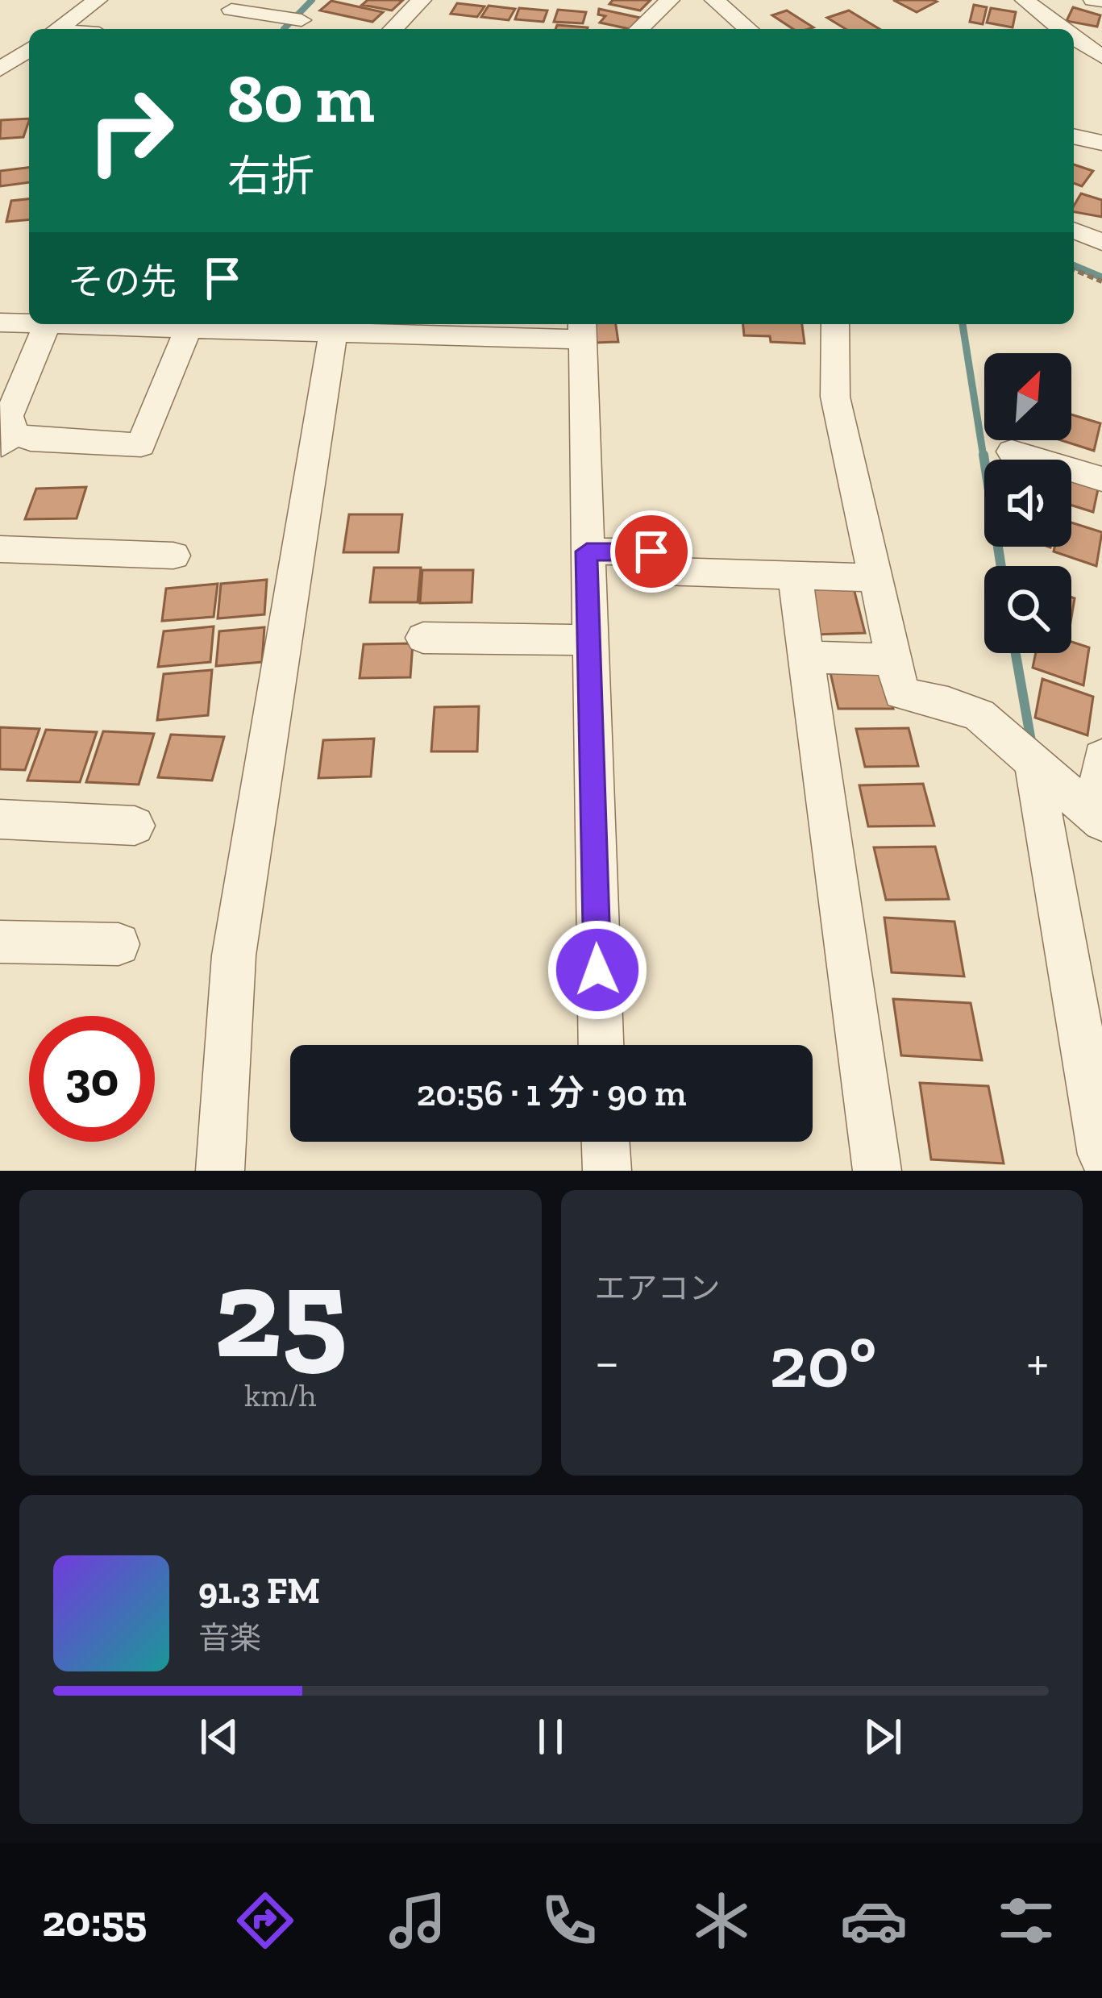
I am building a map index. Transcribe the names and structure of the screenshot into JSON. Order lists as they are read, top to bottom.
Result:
{
  "north": "top right",
  "page": {
    "turn": ["80 m", "右折"],
    "then": "その先",
    "limit": "30",
    "trip": "20:56 · 1 分 · 90 m",
    "tile": [
      ["25", "km/h"],
      "エアコン"
    ],
    "heat": ["−", "20°", "+"],
    "song": ["91.3 FM", "音楽"],
    "tabs": "20:55"
  }
}
